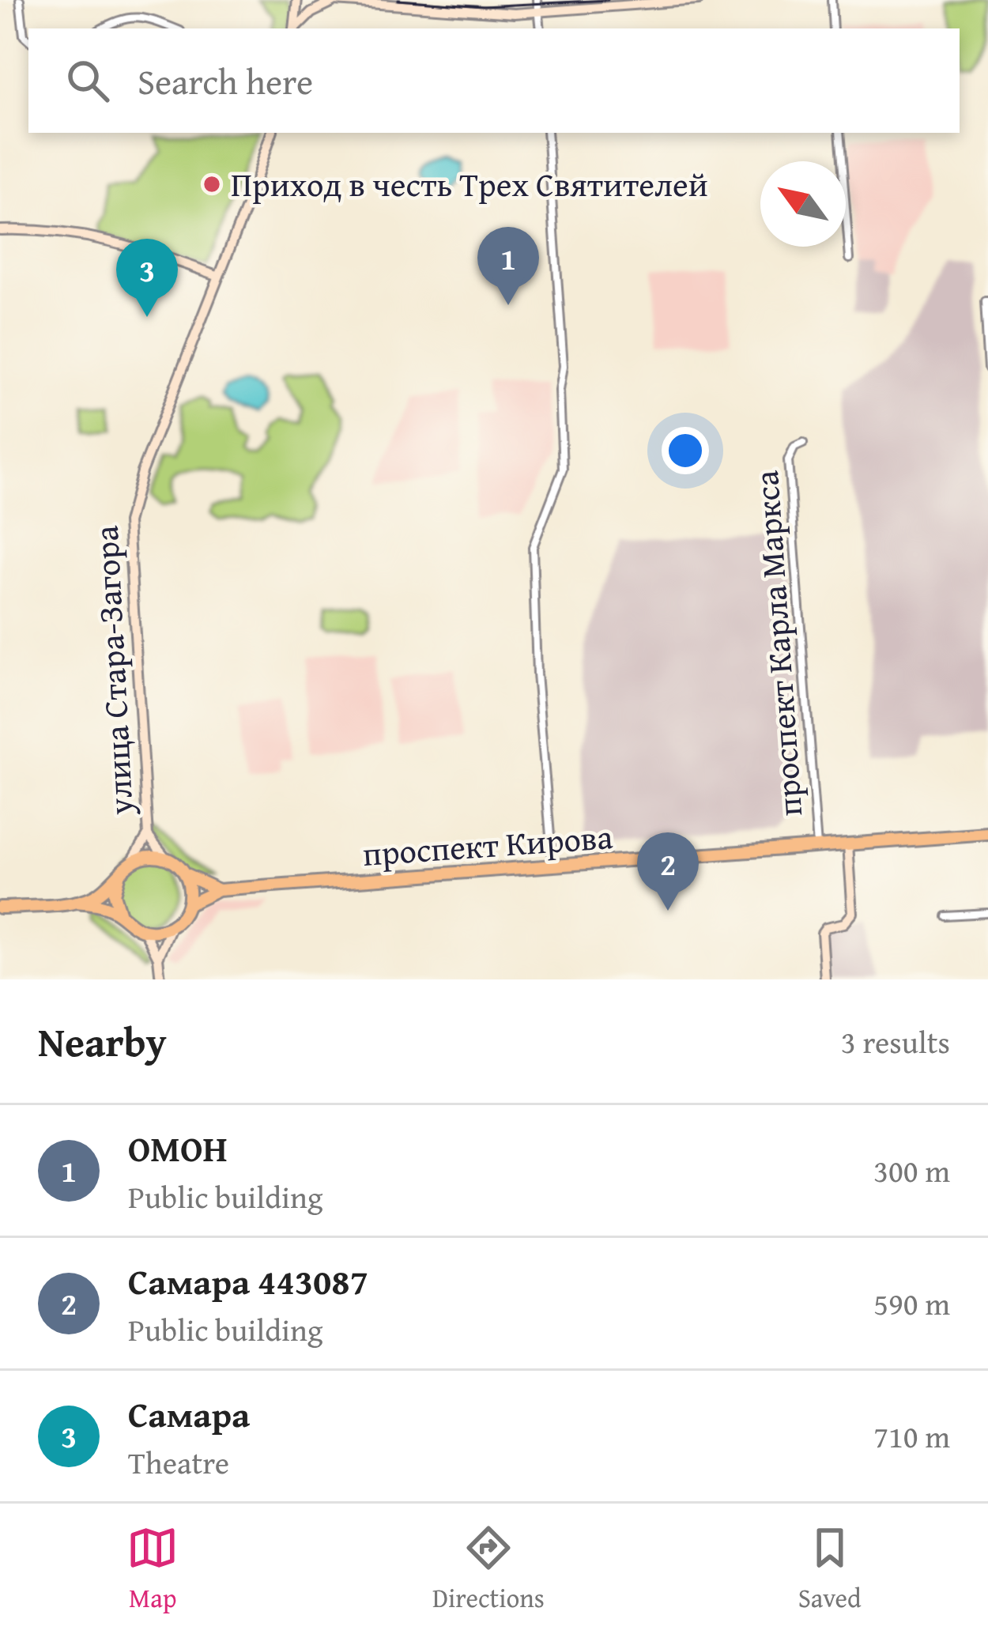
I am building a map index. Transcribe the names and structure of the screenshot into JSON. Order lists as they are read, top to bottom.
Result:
{
  "streets": {
    "main road": ["проспект Карла Маркса", "улица Стара-Загора", "проспект Кирова"]
  },
  "crossings": [
    ["проспект Карла Маркса", "проспект Кирова"]
  ],
  "places": ["Приход в честь Трех Святителей"],
  "north": "top left",
  "page": {
    "search": "Search here",
    "pins": ["1", "3", "2"],
    "heading": ["Nearby", "3 results"],
    "list": [
      {
        "mark": "1",
        "name": "ОМОН",
        "note": "Public building",
        "value": "300 m"
      },
      {
        "mark": "2",
        "name": "Самара 443087",
        "note": "Public building",
        "value": "590 m"
      },
      {
        "mark": "3",
        "name": "Самара",
        "note": "Theatre",
        "value": "710 m"
      }
    ],
    "nav": ["Map", "Directions", "Saved"]
  }
}
